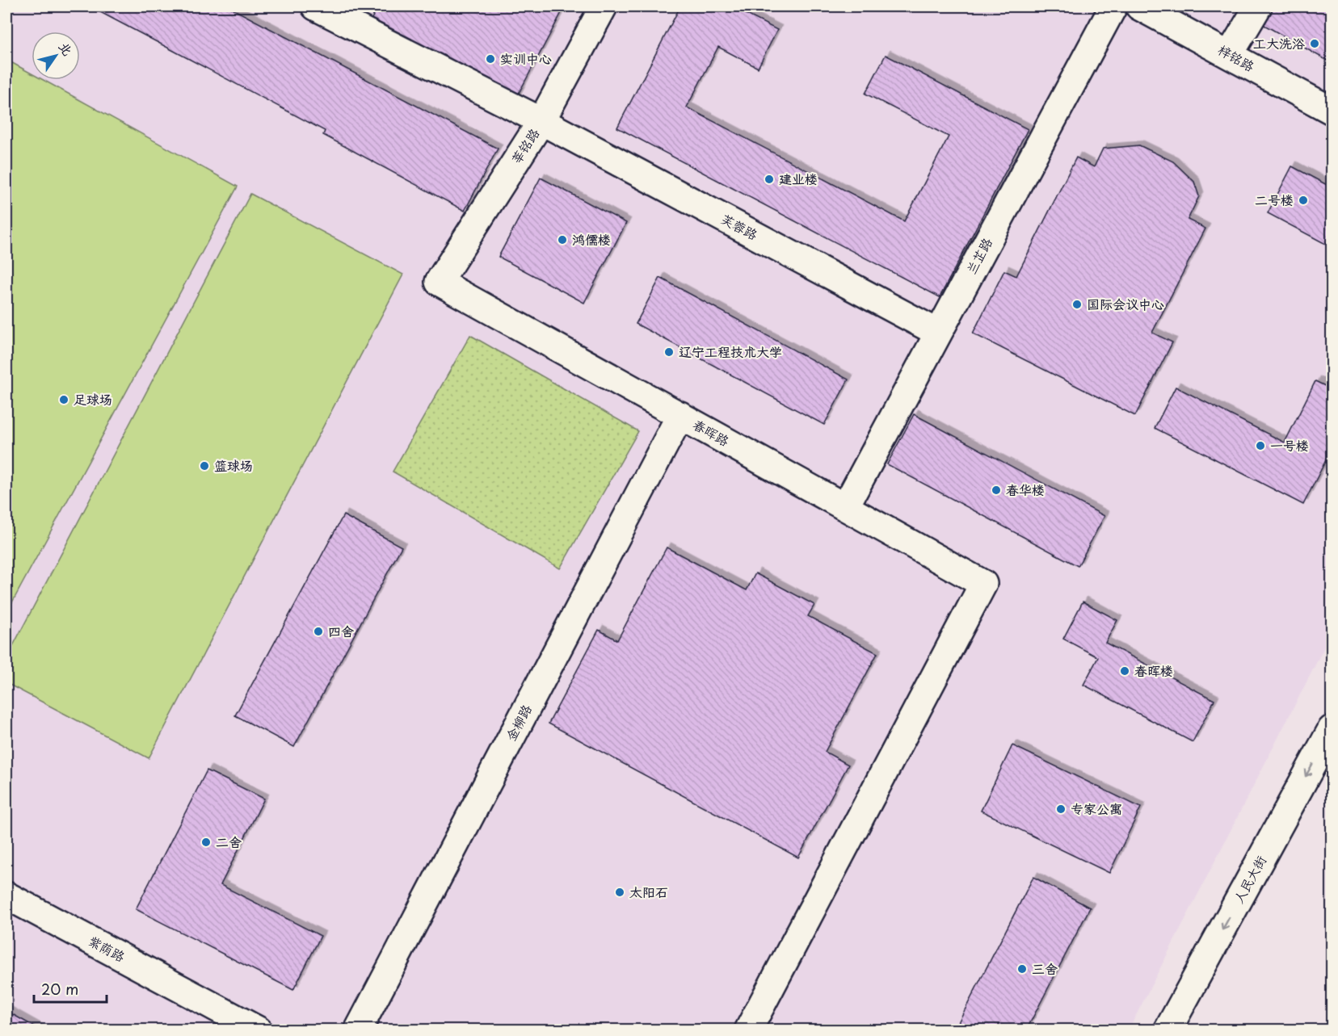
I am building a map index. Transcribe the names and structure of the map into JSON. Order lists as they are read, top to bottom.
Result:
{
  "streets": {
    "main road": [
      "梓铭路",
      "莘铭路",
      "芙蓉路",
      "兰芷路",
      "春晖路",
      "金柳路",
      "人民大街",
      "紫荫路"
    ]
  },
  "crossings": [
    ["莘铭路", "芙蓉路"],
    ["莘铭路", "春晖路"],
    ["芙蓉路", "兰芷路"],
    ["兰芷路", "春晖路"],
    ["春晖路", "金柳路"]
  ],
  "one_way": ["人民大街"],
  "places": [
    "工大洗浴",
    "实训中心",
    "建业楼",
    "二号楼",
    "鸿儒楼",
    "国际会议中心",
    "辽宁工程技术大学",
    "足球场",
    "一号楼",
    "篮球场",
    "春华楼",
    "四舍",
    "春晖楼",
    "专家公寓",
    "二舍",
    "太阳石",
    "三舍"
  ],
  "scale_bar": "20 m",
  "north": "top right"
}
